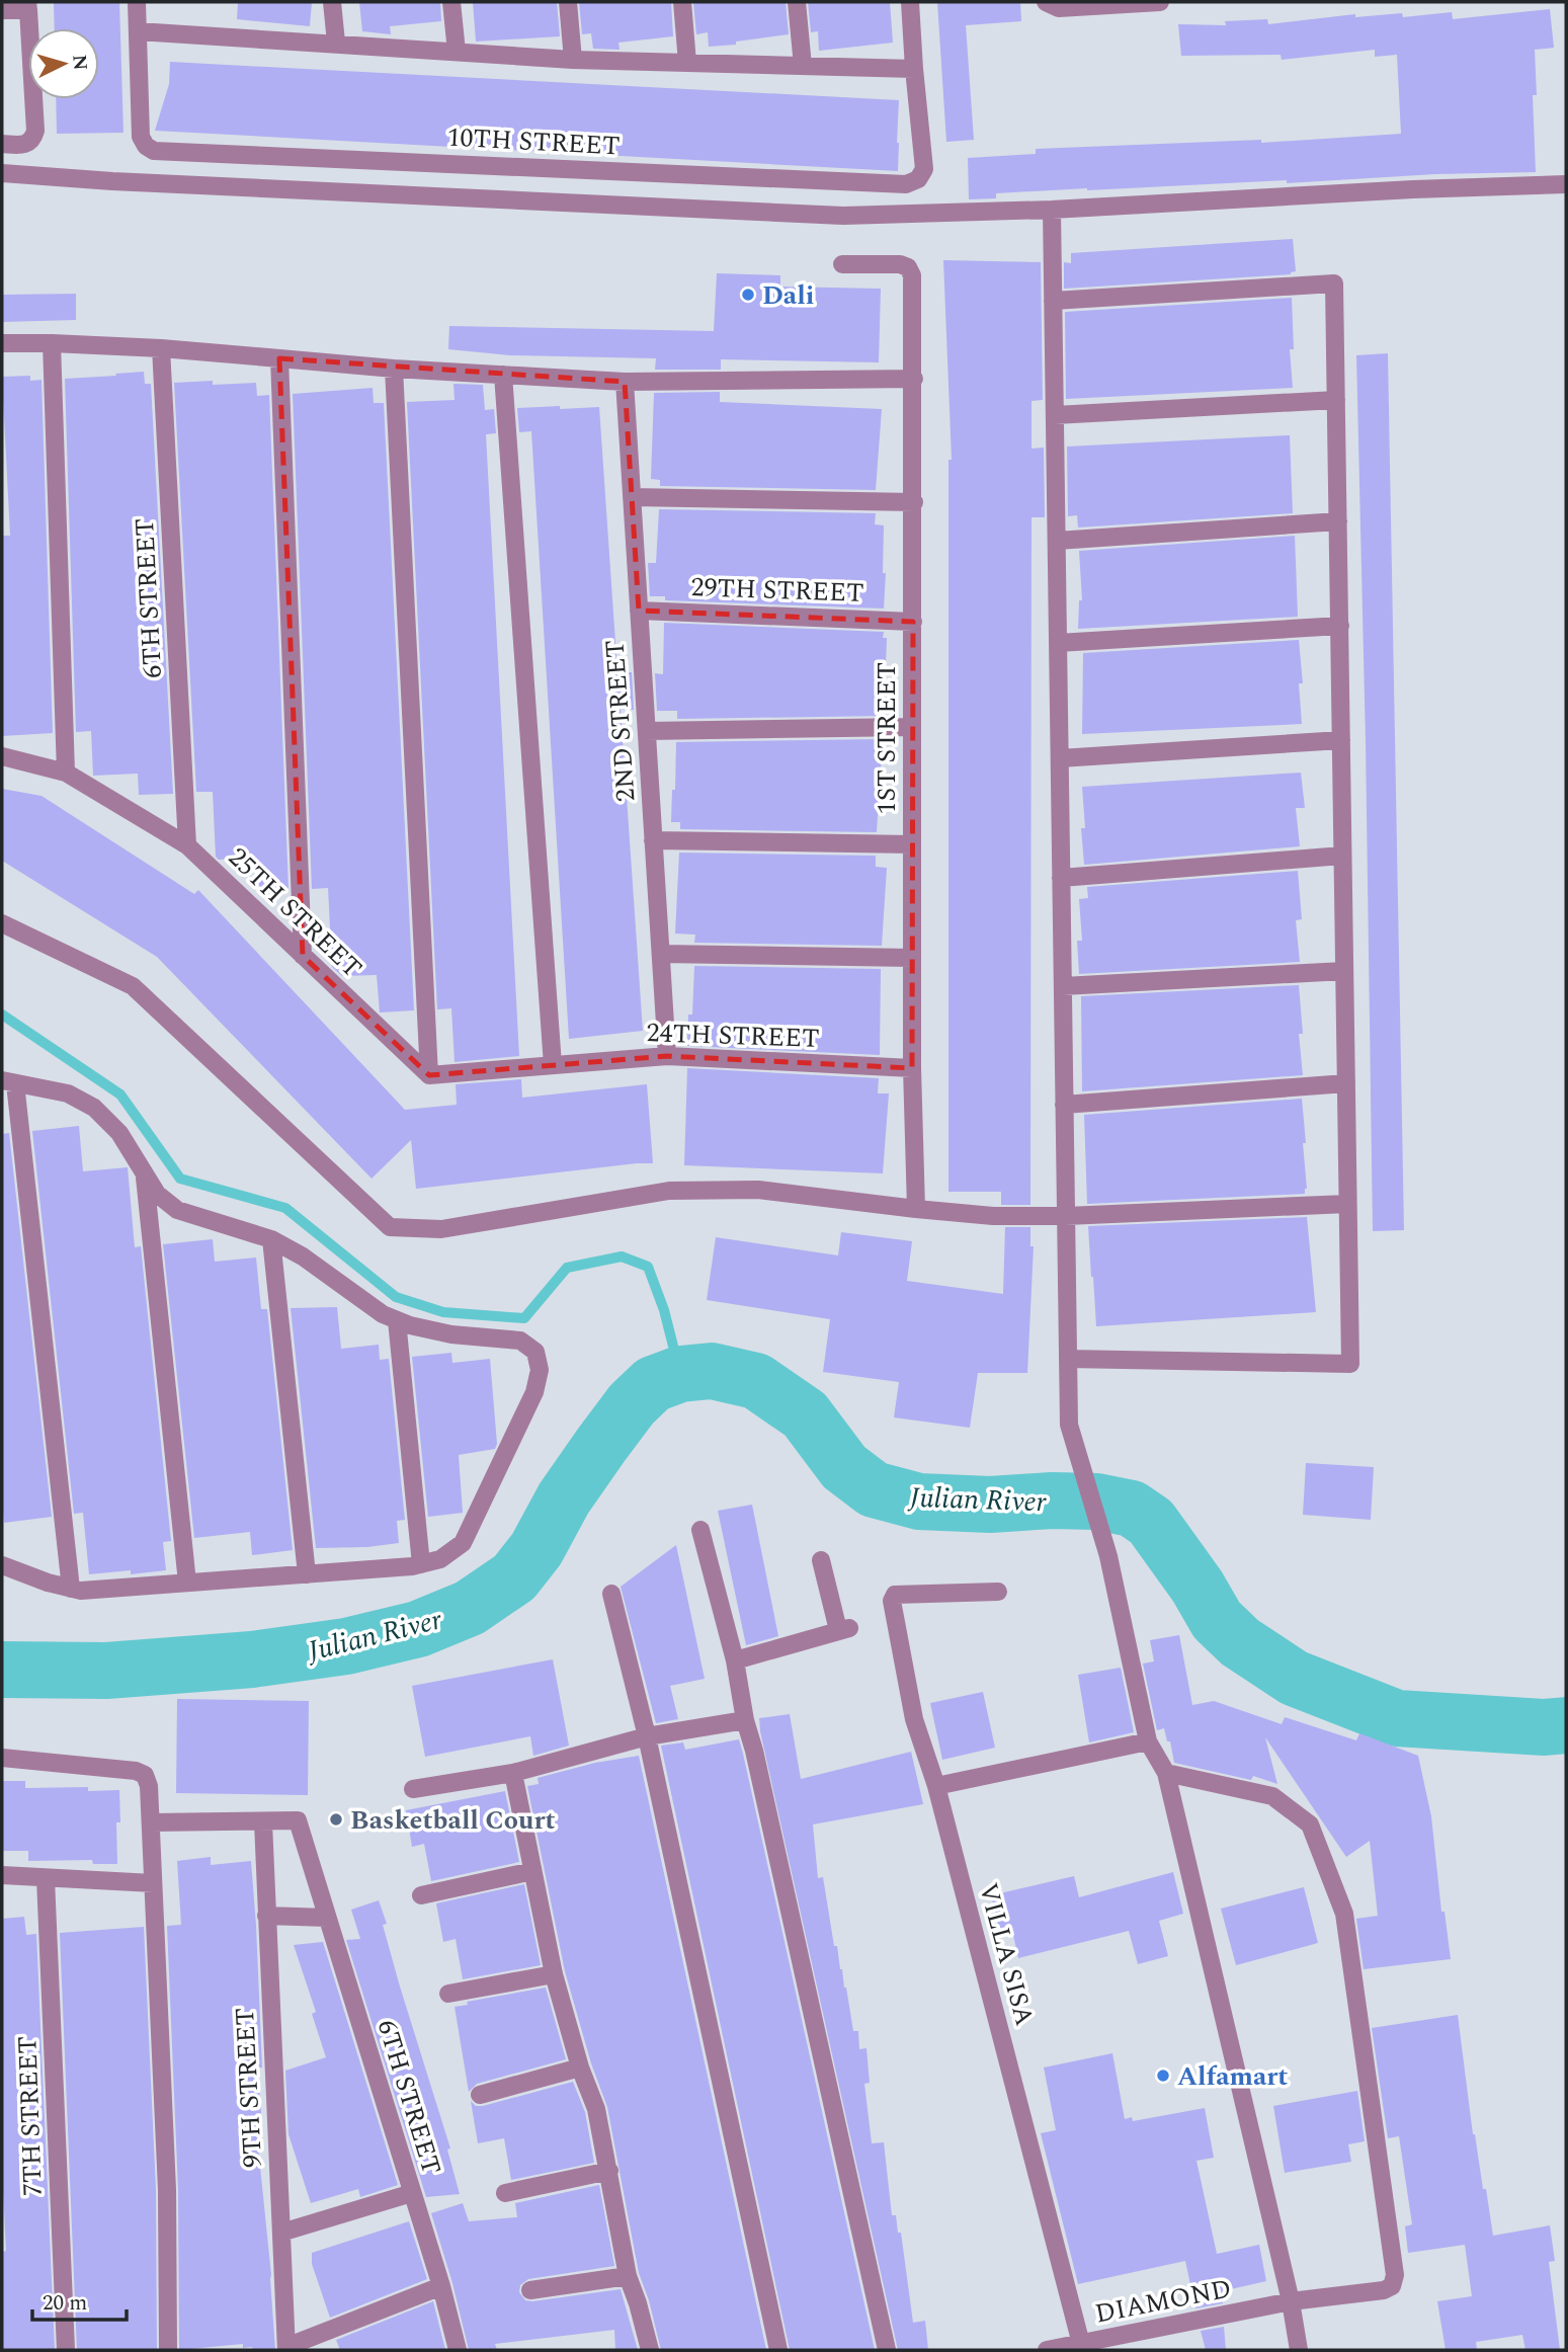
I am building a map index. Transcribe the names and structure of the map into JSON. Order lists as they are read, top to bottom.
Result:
{
  "streets": {
    "street": [
      "10TH STREET",
      "29TH STREET",
      "6TH STREET",
      "2ND STREET",
      "1ST STREET",
      "25TH STREET",
      "24TH STREET",
      "VILLA SISA",
      "9TH STREET",
      "7TH STREET",
      "DIAMOND"
    ]
  },
  "crossings": [
    ["29TH STREET", "2ND STREET"],
    ["29TH STREET", "1ST STREET"],
    ["6TH STREET", "25TH STREET"],
    ["6TH STREET", "9TH STREET"],
    ["2ND STREET", "24TH STREET"],
    ["1ST STREET", "24TH STREET"],
    ["VILLA SISA", "DIAMOND"]
  ],
  "water": ["Julian River"],
  "places": ["Dali", "Basketball Court", "Alfamart"],
  "scale_bar": "20 m",
  "north": "right"
}
